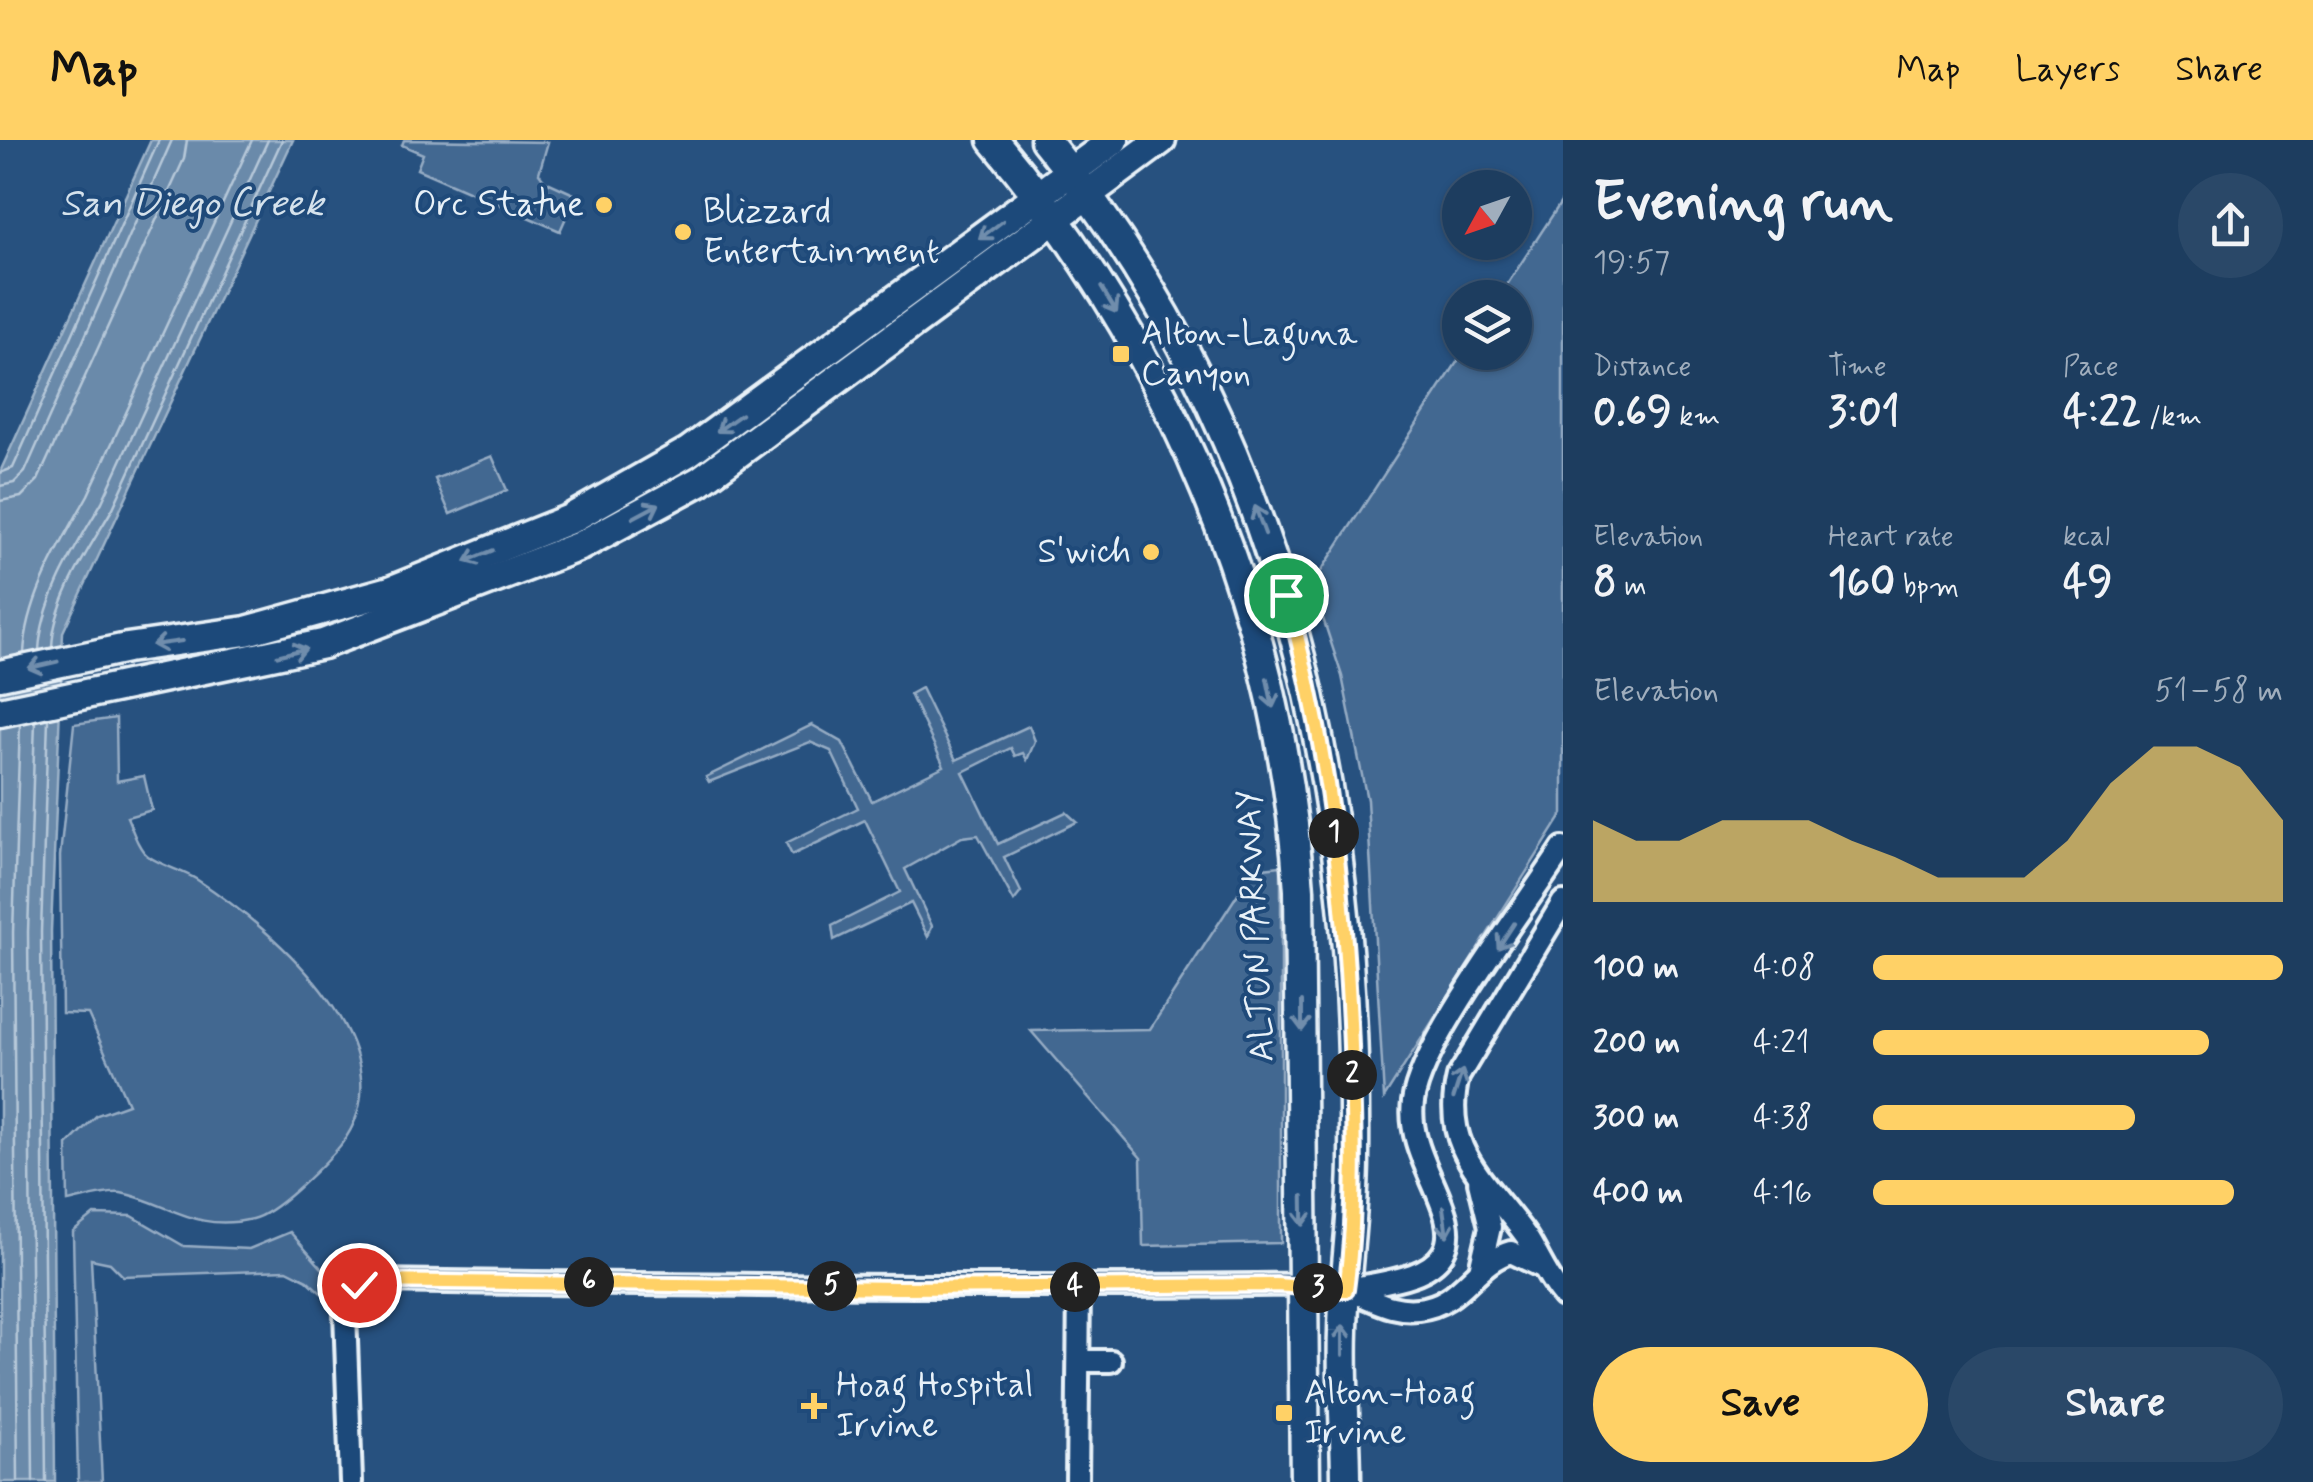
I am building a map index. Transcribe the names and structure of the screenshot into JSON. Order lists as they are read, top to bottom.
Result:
{
  "streets": {
    "main road": ["ALTON PARKWAY"]
  },
  "water": ["San Diego Creek"],
  "places": {
    "other": ["Orc Statue", "Blizzard Entertainment", "S'wich"],
    "transit": ["Alton-Laguna Canyon", "Alton-Hoag Irvine"],
    "health": ["Hoag Hospital Irvine"]
  },
  "north": "bottom left",
  "page": {
    "header": "Map",
    "nav": ["Map", "Layers", "Share"],
    "heading": ["Evening run", "19:57"],
    "stats": [
      ["Distance", "0.69 km"],
      ["Time", "3:01"],
      ["Pace", "4:22 /km"],
      ["Elevation", "8 m"],
      ["Heart rate", "160 bpm"],
      ["kcal", "49"]
    ],
    "chart": ["Elevation", "51–58 m"],
    "pins": [
      "1",
      "2",
      "6",
      "5",
      "4",
      "3"
    ],
    "list": [
      {
        "name": "100 m",
        "note": "4:08"
      },
      {
        "name": "200 m",
        "note": "4:21"
      },
      {
        "name": "300 m",
        "note": "4:38"
      },
      {
        "name": "400 m",
        "note": "4:16"
      }
    ],
    "buttons": ["Save", "Share"]
  }
}
